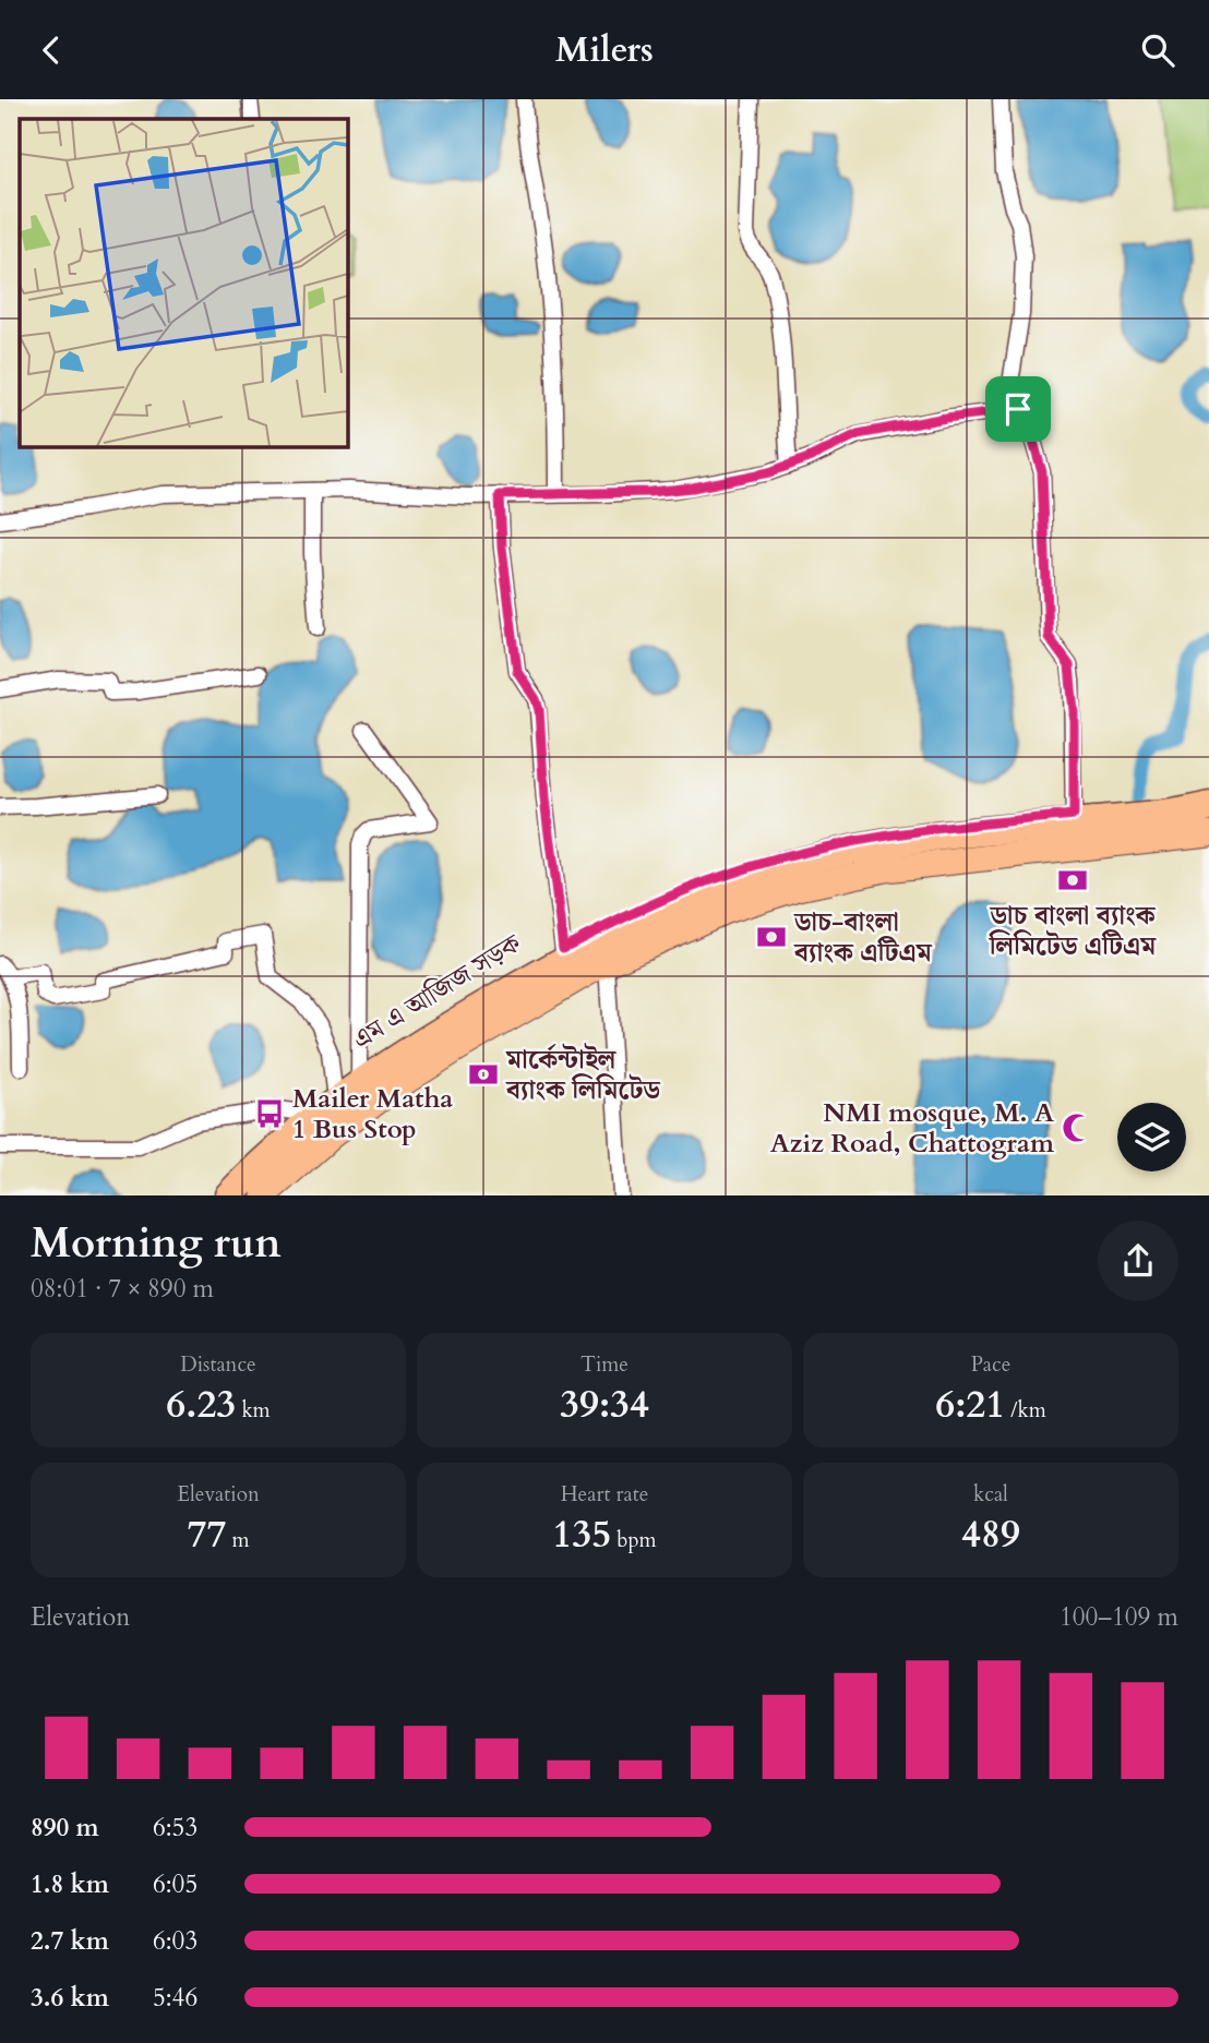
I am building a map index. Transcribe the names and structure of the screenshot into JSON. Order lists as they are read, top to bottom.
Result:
{
  "streets": {
    "main road": ["এম এ আজিজ সড়ক"]
  },
  "places": {
    "bank": ["ডাচ বাংলা ব্যাংক লিমিটেড এটিএম", "ডাচ-বাংলা ব্যাংক এটিএম", "মার্কেন্টাইল ব্যাংক লিমিটেড"],
    "bus stop": ["Mailer Matha 1 Bus Stop"],
    "mosque": ["NMI mosque, M. A Aziz Road, Chattogram"]
  },
  "page": {
    "header": "Milers",
    "heading": ["Morning run", "08:01 · 7 × 890 m"],
    "stats": [
      ["Distance", "6.23 km"],
      ["Time", "39:34"],
      ["Pace", "6:21 /km"],
      ["Elevation", "77 m"],
      ["Heart rate", "135 bpm"],
      ["kcal", "489"]
    ],
    "chart": ["Elevation", "100–109 m"],
    "list": [
      {
        "name": "890 m",
        "note": "6:53"
      },
      {
        "name": "1.8 km",
        "note": "6:05"
      },
      {
        "name": "2.7 km",
        "note": "6:03"
      },
      {
        "name": "3.6 km",
        "note": "5:46"
      }
    ]
  }
}
